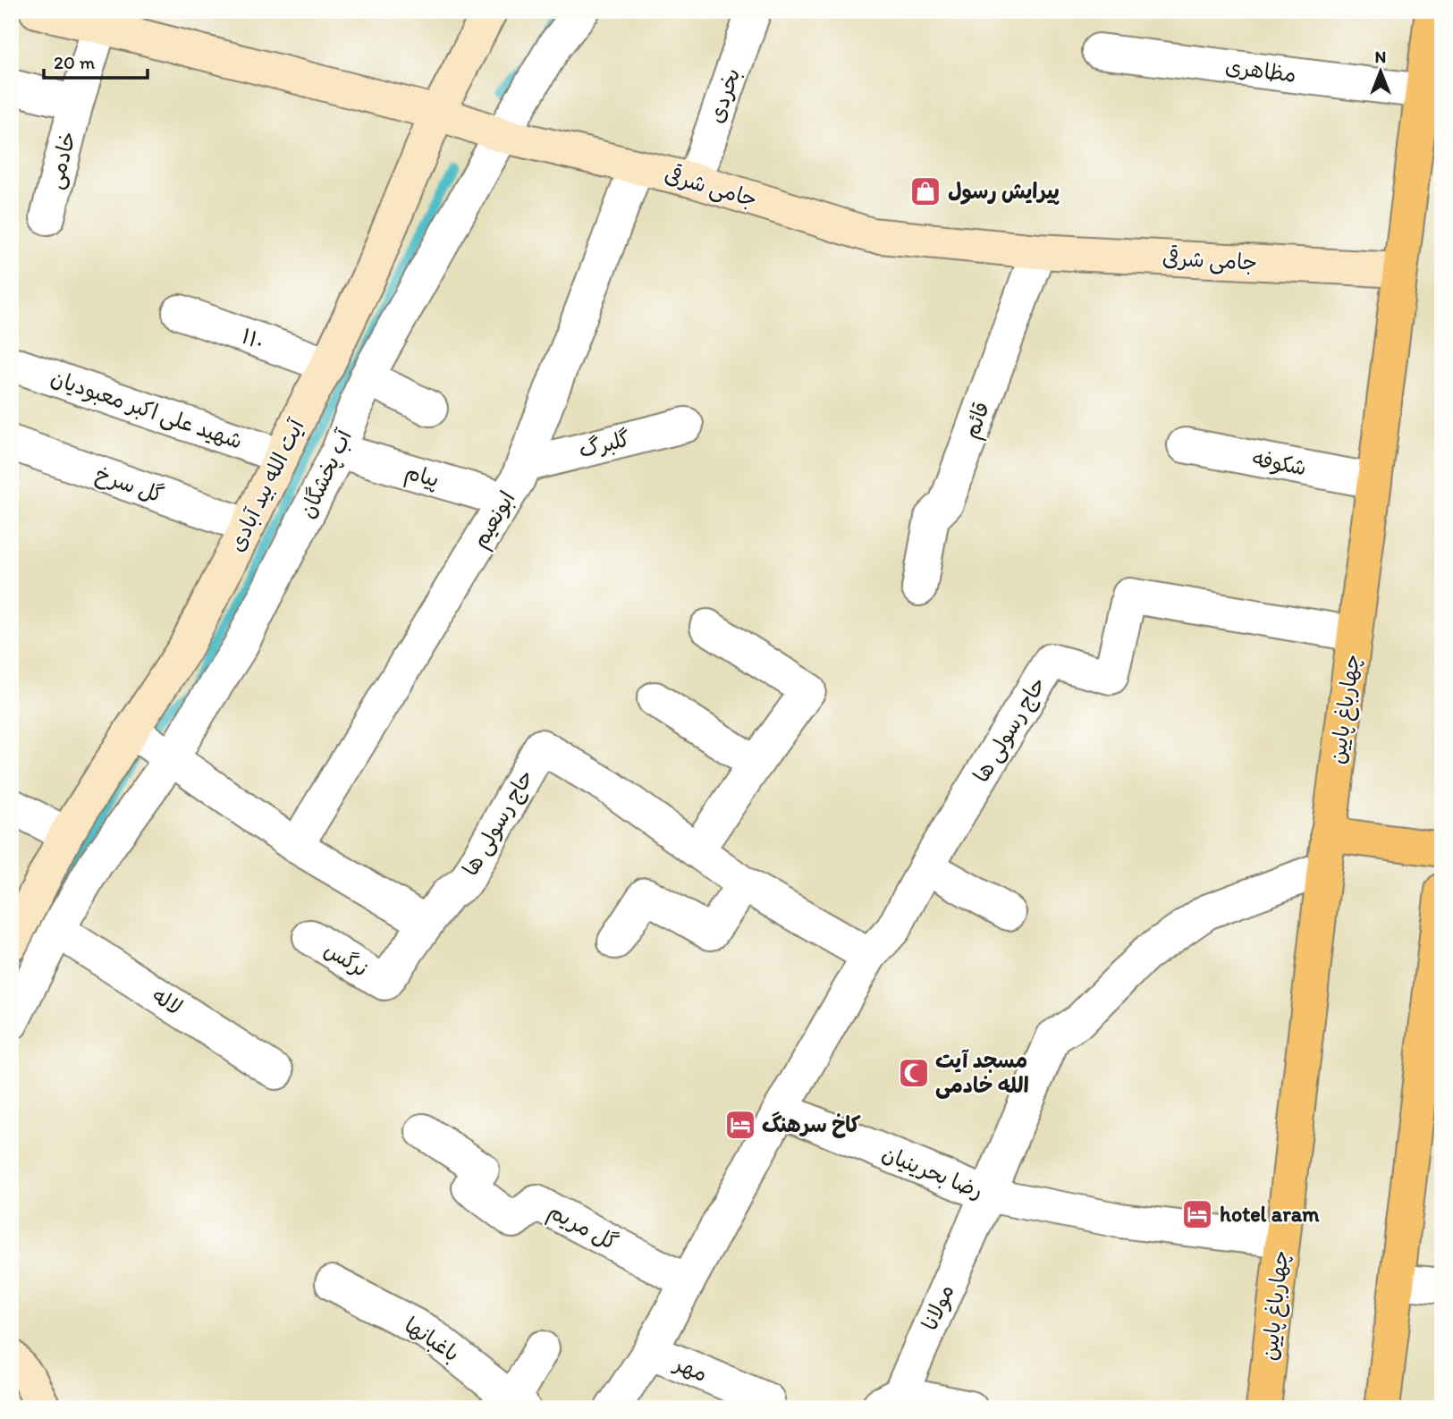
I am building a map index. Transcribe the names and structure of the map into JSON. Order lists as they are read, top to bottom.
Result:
{
  "streets": {
    "main road": ["چهارباغ پایین"],
    "street": [
      "مظاهری",
      "بخردی",
      "خادمی",
      "جامی شرقی",
      "۱۱۰",
      "شهید علی اکبر معبودیان",
      "قائم",
      "گلبرگ",
      "شکوفه",
      "آب پخشگان",
      "پیام",
      "گل سرخ",
      "آیت الله بید آبادی",
      "ابونعیم",
      "حاج رسولی ها",
      "نرگس",
      "لاله",
      "رضا بحرینیان",
      "گل مریم",
      "مولانا",
      "باغبانها",
      "مهر"
    ]
  },
  "crossings": [
    ["مظاهری", "چهارباغ پایین"],
    ["بخردی", "جامی شرقی"],
    ["خادمی", "جامی شرقی"],
    ["جامی شرقی", "قائم"],
    ["جامی شرقی", "آب پخشگان"],
    ["جامی شرقی", "آیت الله بید آبادی"],
    ["جامی شرقی", "ابونعیم"],
    ["جامی شرقی", "چهارباغ پایین"],
    ["۱۱۰", "آیت الله بید آبادی"],
    ["شهید علی اکبر معبودیان", "آیت الله بید آبادی"],
    ["گلبرگ", "ابونعیم"],
    ["شکوفه", "چهارباغ پایین"],
    ["آب پخشگان", "پیام"],
    ["آب پخشگان", "لاله"],
    ["پیام", "ابونعیم"],
    ["گل سرخ", "آیت الله بید آبادی"],
    ["چهارباغ پایین", "حاج رسولی ها"],
    ["چهارباغ پایین", "رضا بحرینیان"],
    ["حاج رسولی ها", "نرگس"],
    ["حاج رسولی ها", "رضا بحرینیان"],
    ["رضا بحرینیان", "مولانا"]
  ],
  "places": {
    "shop": ["پیرایش رسول"],
    "mosque": ["مسجد آیت الله خادمی"],
    "hotel": ["کاخ سرهنگ", "hotel aram"]
  },
  "scale_bar": "20 m",
  "north": "top"
}
